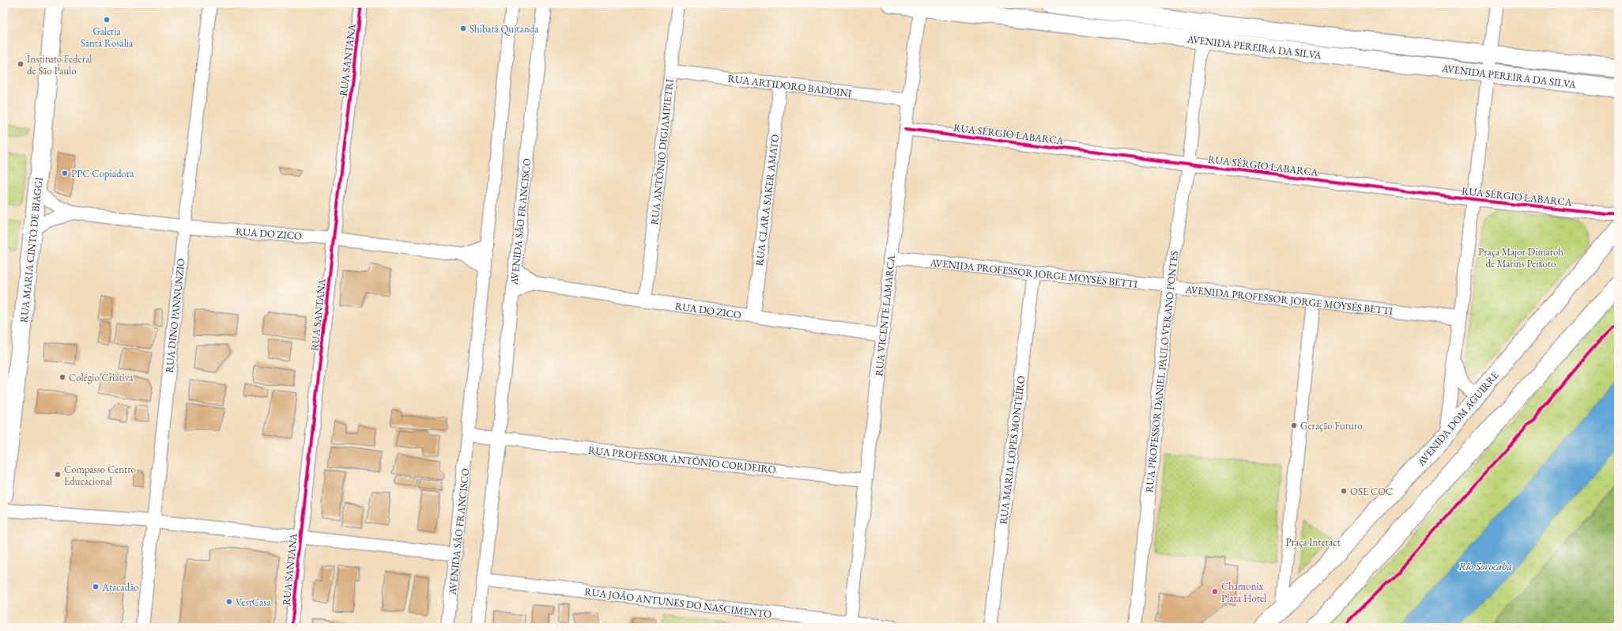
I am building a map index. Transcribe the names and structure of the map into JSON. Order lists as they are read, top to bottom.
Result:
{
  "streets": {
    "main road": ["AVENIDA PEREIRA DA SILVA", "RUA MARIA CINTO DE BIAGGI", "AVENIDA DOM AGUIRRE"],
    "street": [
      "RUA SANTANA",
      "RUA ARTIDORO BADDINI",
      "RUA SÉRGIO LABARCA",
      "RUA ANTÔNIO DIGIAMPIETRI",
      "RUA CLARA SAKER AMATO",
      "AVENIDA SÃO FRANCISCO",
      "RUA DO ZICO",
      "AVENIDA PROFESSOR JORGE MOYSÉS BETTI",
      "RUA DINO PANNUNZIO",
      "RUA VICENTE LAMARCA",
      "RUA PROFESSOR DANIEL PAULO VERANO PONTES",
      "RUA MARIA LOPES MONTEIRO",
      "RUA PROFESSOR ANTÔNIO CORDEIRO",
      "RUA JOÃO ANTUNES DO NASCIMENTO"
    ]
  },
  "crossings": [
    ["AVENIDA PEREIRA DA SILVA", "RUA VICENTE LAMARCA"],
    ["AVENIDA PEREIRA DA SILVA", "RUA PROFESSOR DANIEL PAULO VERANO PONTES"],
    ["RUA SANTANA", "RUA DO ZICO"],
    ["RUA ARTIDORO BADDINI", "RUA ANTÔNIO DIGIAMPIETRI"],
    ["RUA ARTIDORO BADDINI", "RUA CLARA SAKER AMATO"],
    ["RUA ARTIDORO BADDINI", "RUA VICENTE LAMARCA"],
    ["RUA SÉRGIO LABARCA", "RUA VICENTE LAMARCA"],
    ["RUA SÉRGIO LABARCA", "RUA PROFESSOR DANIEL PAULO VERANO PONTES"],
    ["RUA ANTÔNIO DIGIAMPIETRI", "RUA DO ZICO"],
    ["RUA CLARA SAKER AMATO", "RUA DO ZICO"],
    ["AVENIDA SÃO FRANCISCO", "RUA DO ZICO"],
    ["AVENIDA SÃO FRANCISCO", "RUA PROFESSOR ANTÔNIO CORDEIRO"],
    ["AVENIDA SÃO FRANCISCO", "RUA JOÃO ANTUNES DO NASCIMENTO"],
    ["RUA DO ZICO", "RUA MARIA CINTO DE BIAGGI"],
    ["RUA DO ZICO", "RUA DINO PANNUNZIO"],
    ["RUA DO ZICO", "RUA VICENTE LAMARCA"],
    ["AVENIDA PROFESSOR JORGE MOYSÉS BETTI", "RUA VICENTE LAMARCA"],
    ["AVENIDA PROFESSOR JORGE MOYSÉS BETTI", "RUA PROFESSOR DANIEL PAULO VERANO PONTES"],
    ["AVENIDA PROFESSOR JORGE MOYSÉS BETTI", "RUA MARIA LOPES MONTEIRO"],
    ["RUA VICENTE LAMARCA", "RUA PROFESSOR ANTÔNIO CORDEIRO"],
    ["RUA VICENTE LAMARCA", "RUA JOÃO ANTUNES DO NASCIMENTO"]
  ],
  "water": ["Rio Sorocaba"],
  "parks": ["Praça Major Dimaroh de Marins Peixoto", "Praça Interact"],
  "places": [
    "Galeria Santa Rosália",
    "Shibata Quitanda",
    "Instituto Federal de São Paulo",
    "PPC Copiadora",
    "Colégio Criativa",
    "Geração Futuro",
    "Compasso Centro Educacional",
    "OSE COC",
    "Atacadão",
    "Chamonix Plaza Hotel",
    "VestCasa"
  ]
}
